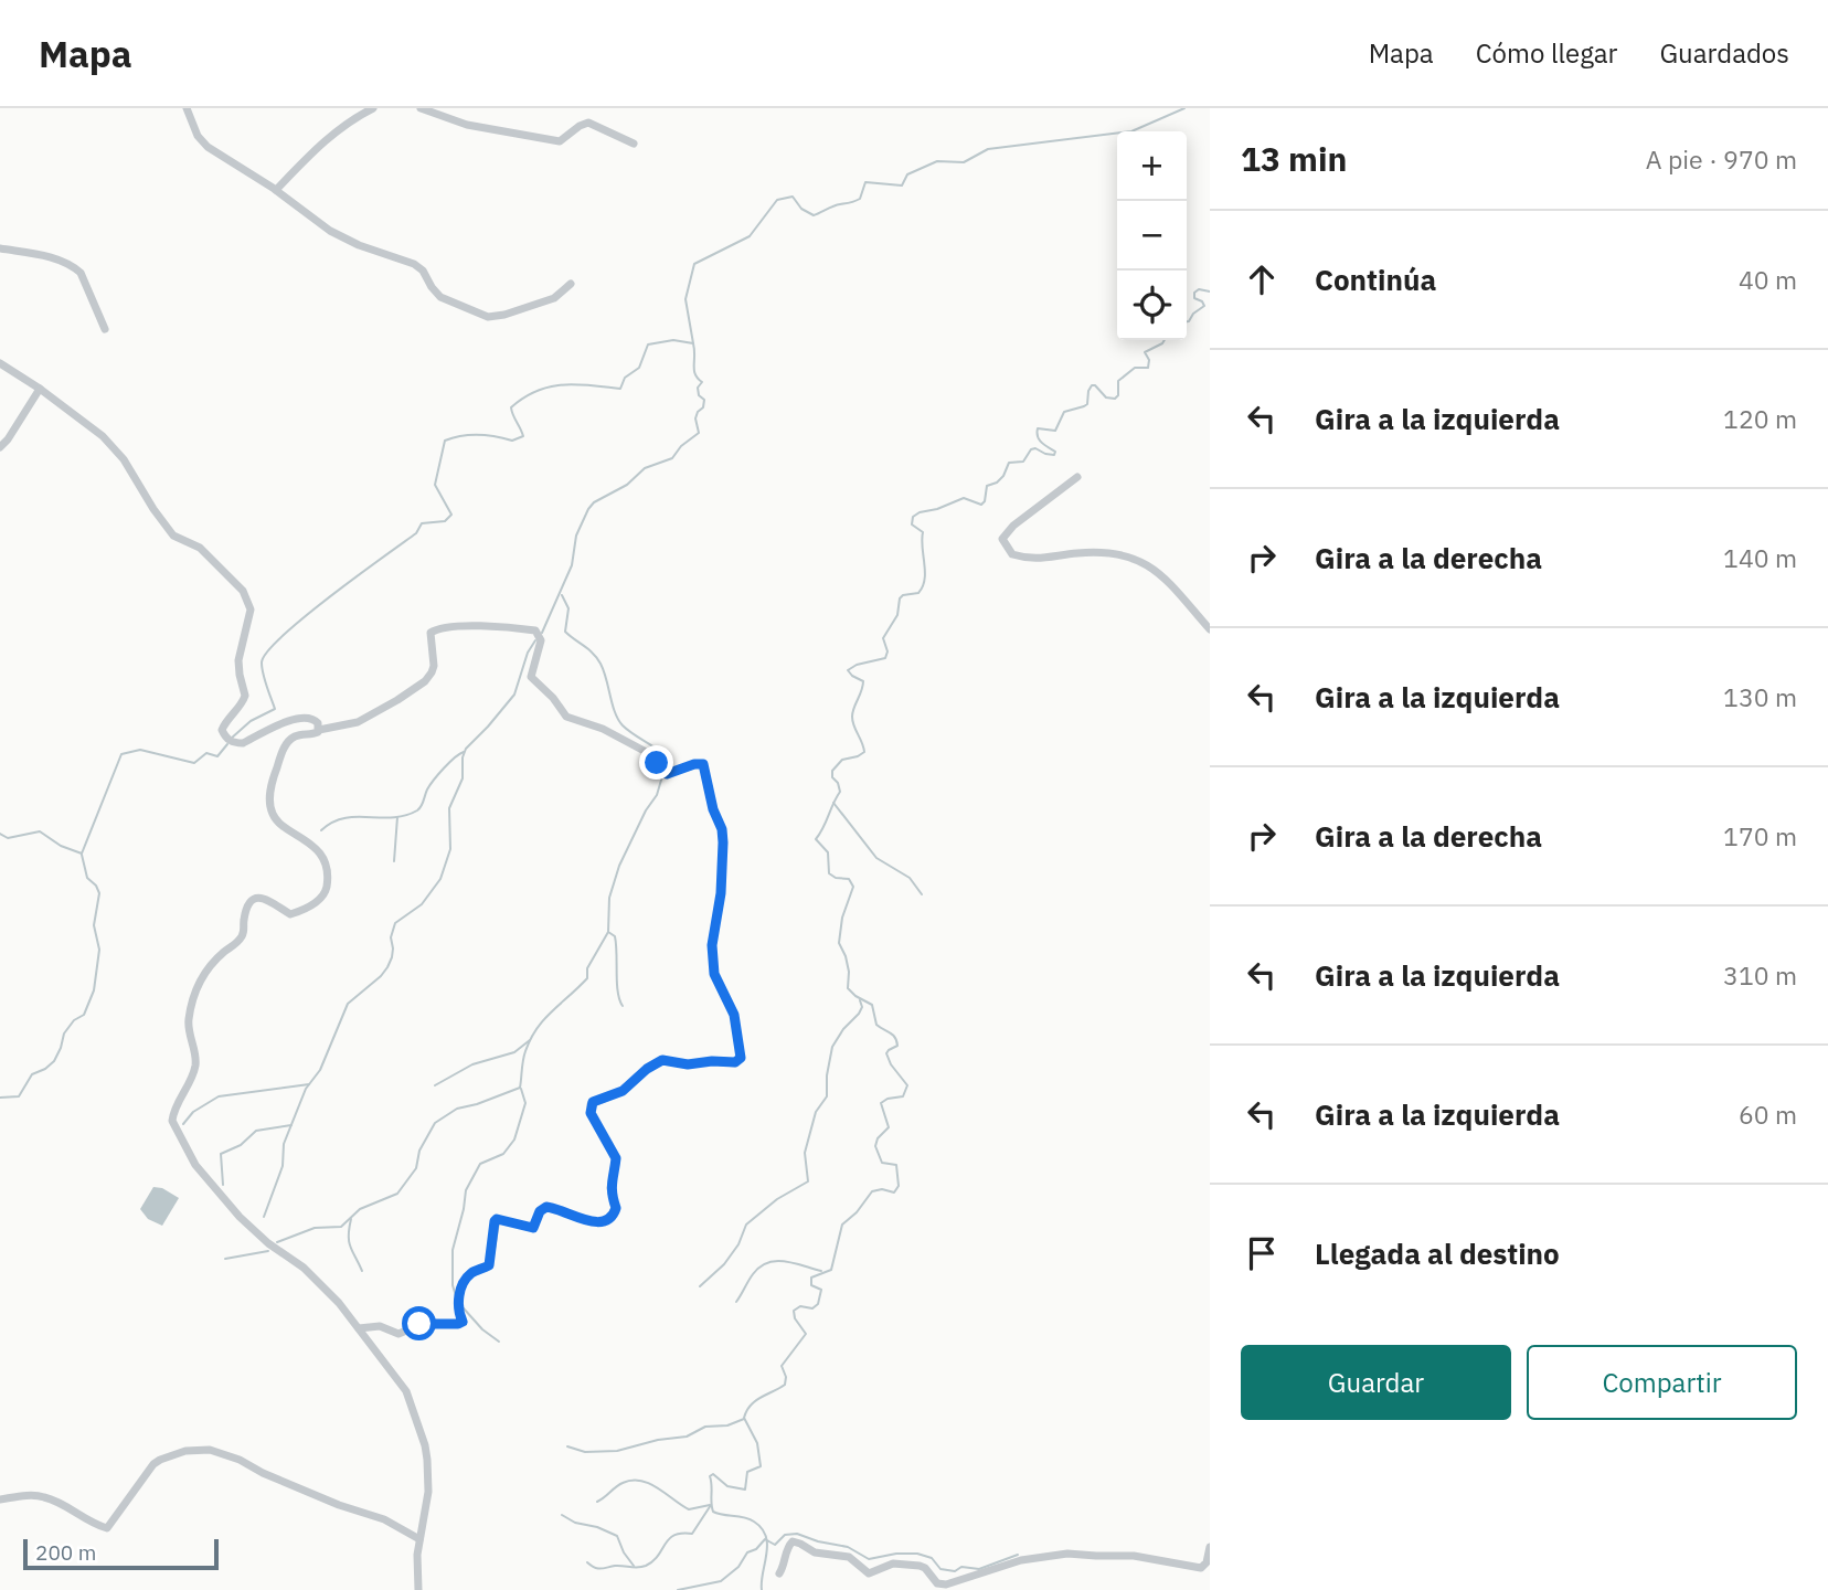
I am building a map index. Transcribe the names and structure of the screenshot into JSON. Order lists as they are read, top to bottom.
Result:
{
  "scale_bar": "200 m",
  "page": {
    "header": "Mapa",
    "nav": ["Mapa", "Cómo llegar", "Guardados"],
    "heading": ["13 min", "A pie · 970 m"],
    "map_buttons": ["+", "−"],
    "list": [
      ["Continúa", "40 m"],
      ["Gira a la izquierda", "120 m"],
      ["Gira a la derecha", "140 m"],
      ["Gira a la izquierda", "130 m"],
      ["Gira a la derecha", "170 m"],
      ["Gira a la izquierda", "310 m"],
      ["Gira a la izquierda", "60 m"],
      "Llegada al destino"
    ],
    "buttons": ["Guardar", "Compartir"],
    "scale": "200 m"
  }
}
